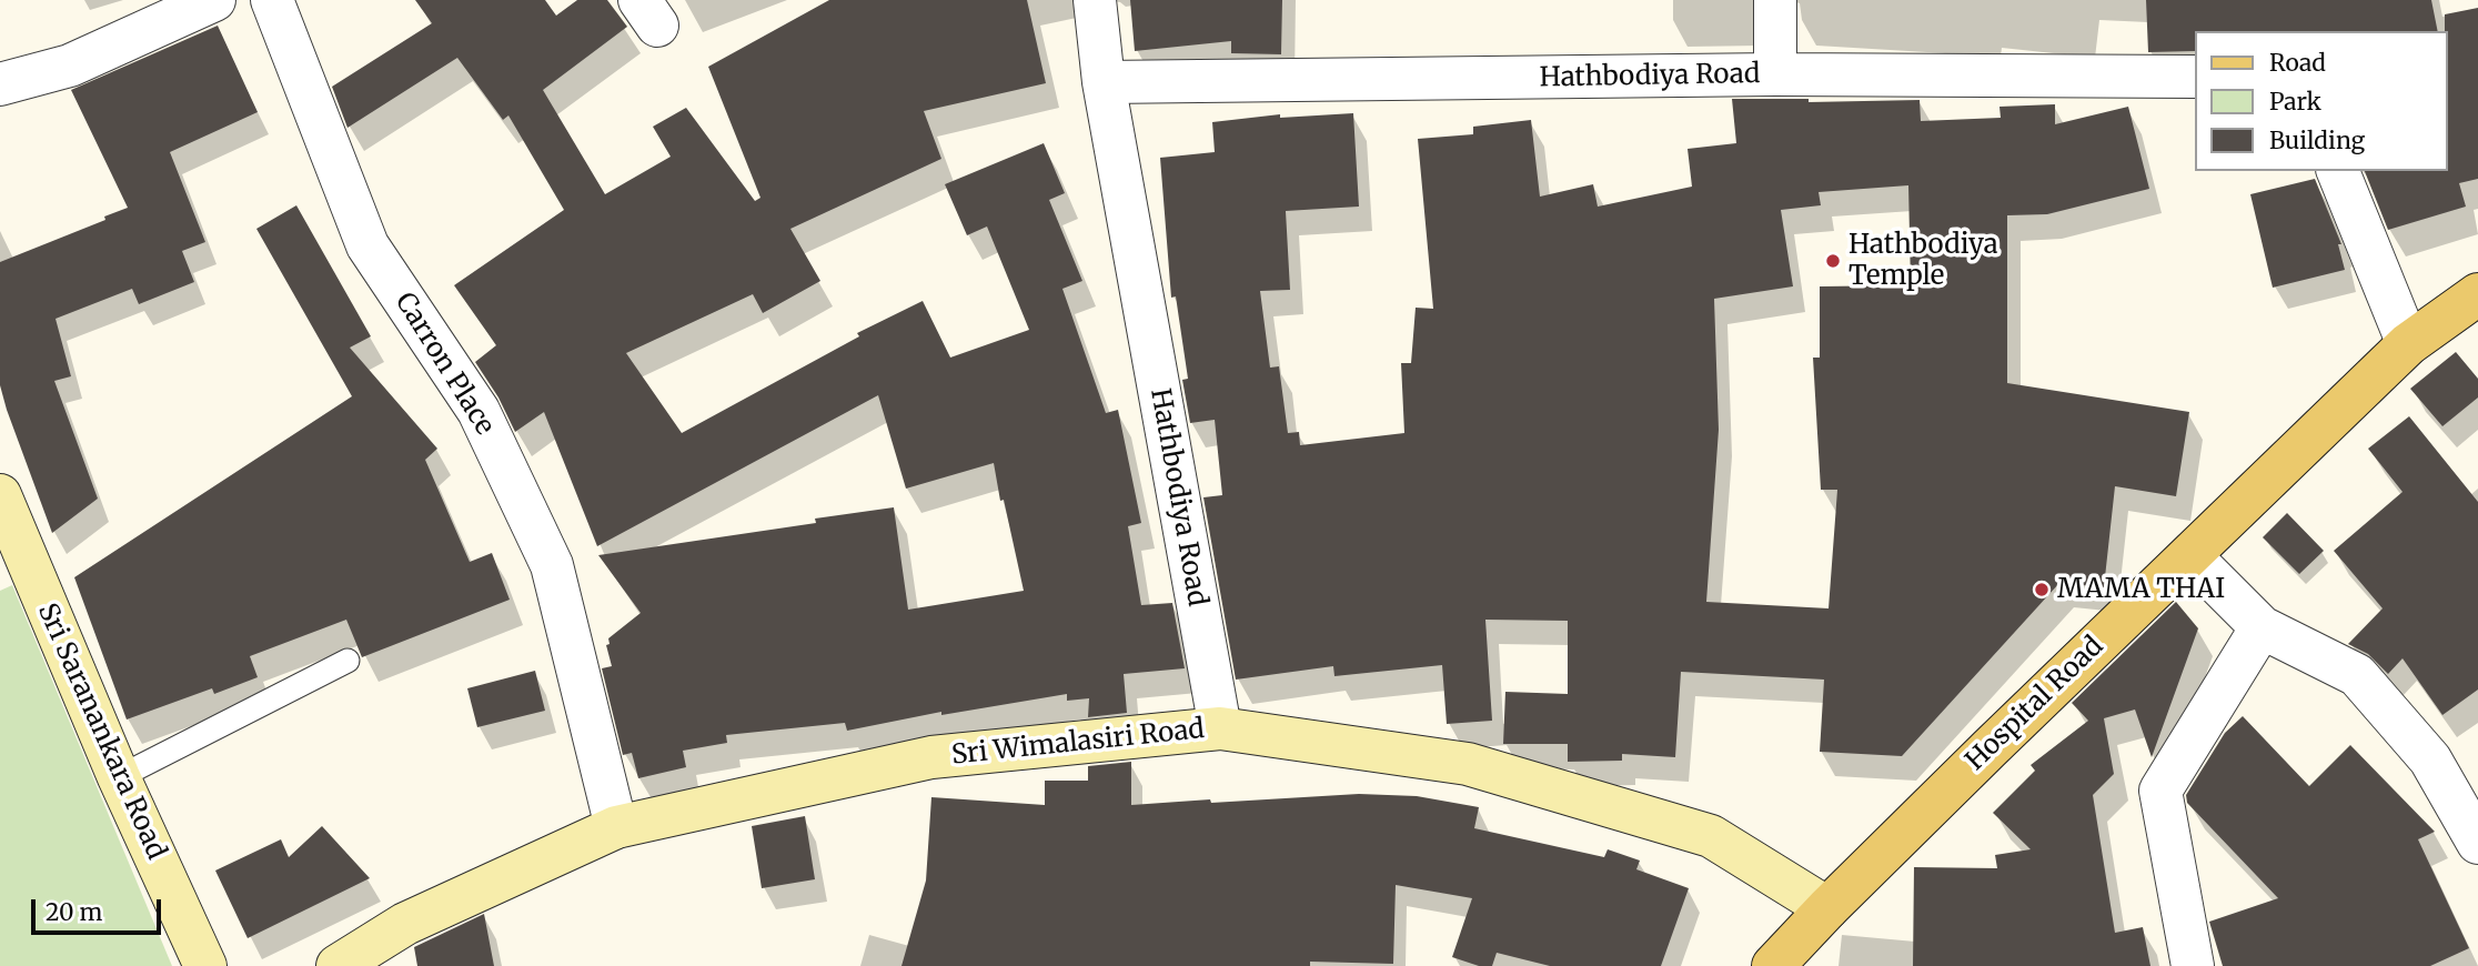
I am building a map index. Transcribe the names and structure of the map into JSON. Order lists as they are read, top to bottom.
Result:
{
  "streets": {
    "main road": ["Hospital Road"],
    "street": [
      "Hathbodiya Road",
      "Carron Place",
      "Sri Saranankara Road",
      "Sri Wimalasiri Road"
    ]
  },
  "crossings": [
    ["Hathbodiya Road", "Sri Wimalasiri Road"],
    ["Carron Place", "Sri Wimalasiri Road"],
    ["Hospital Road", "Sri Wimalasiri Road"]
  ],
  "places": ["Hathbodiya Temple", "MAMA THAI"],
  "legend": ["Road", "Park", "Building"],
  "scale_bar": "20 m"
}
